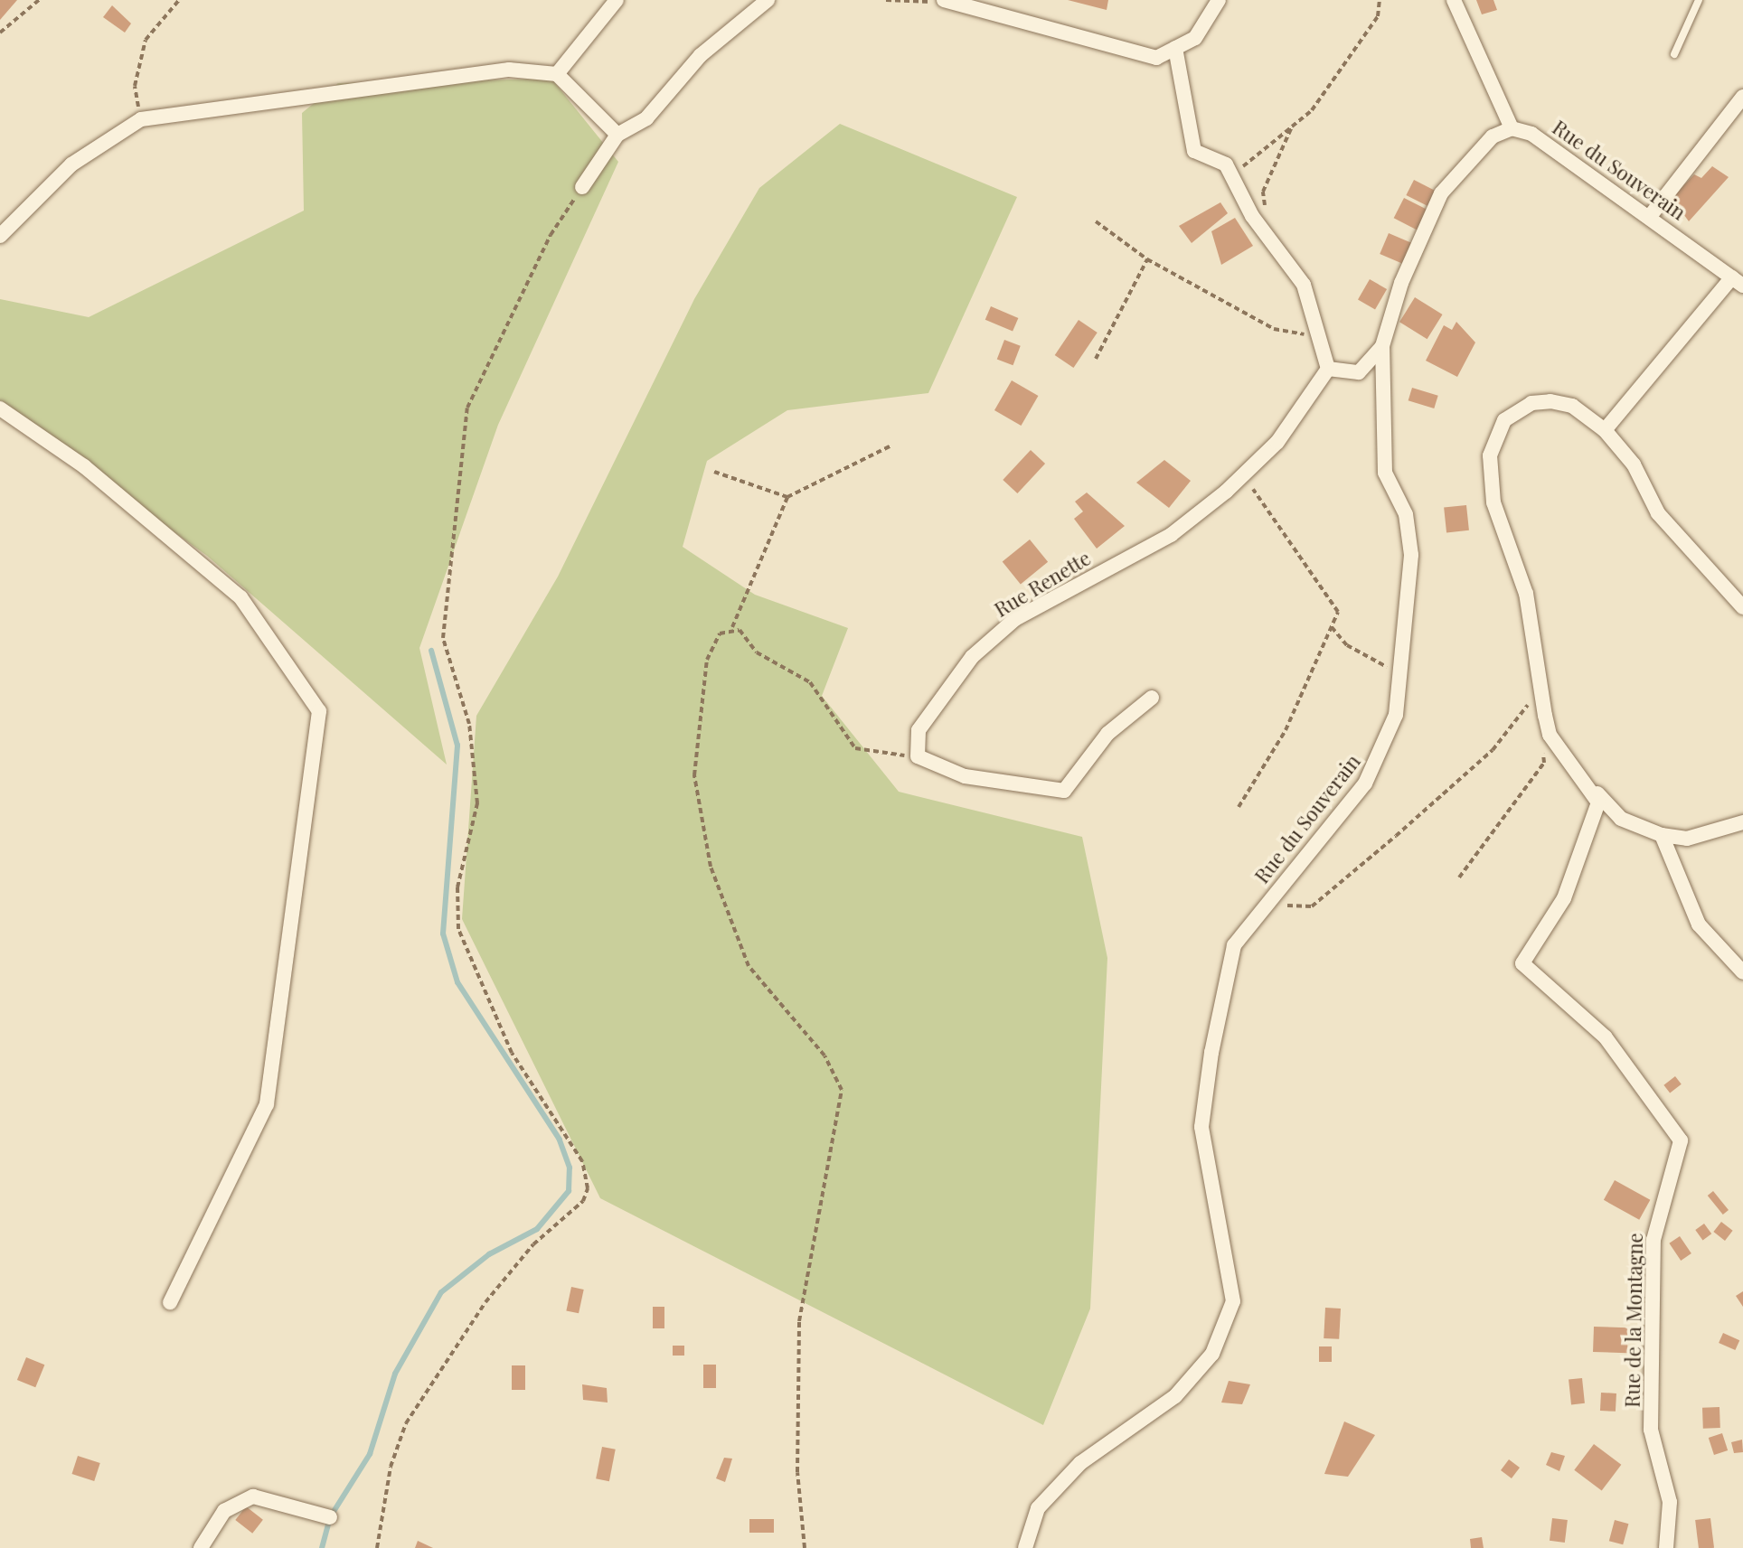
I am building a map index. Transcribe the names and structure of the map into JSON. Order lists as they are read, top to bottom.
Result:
{
  "streets": {
    "street": ["Rue du Souverain", "Rue Renette", "Rue de la Montagne"]
  }
}
